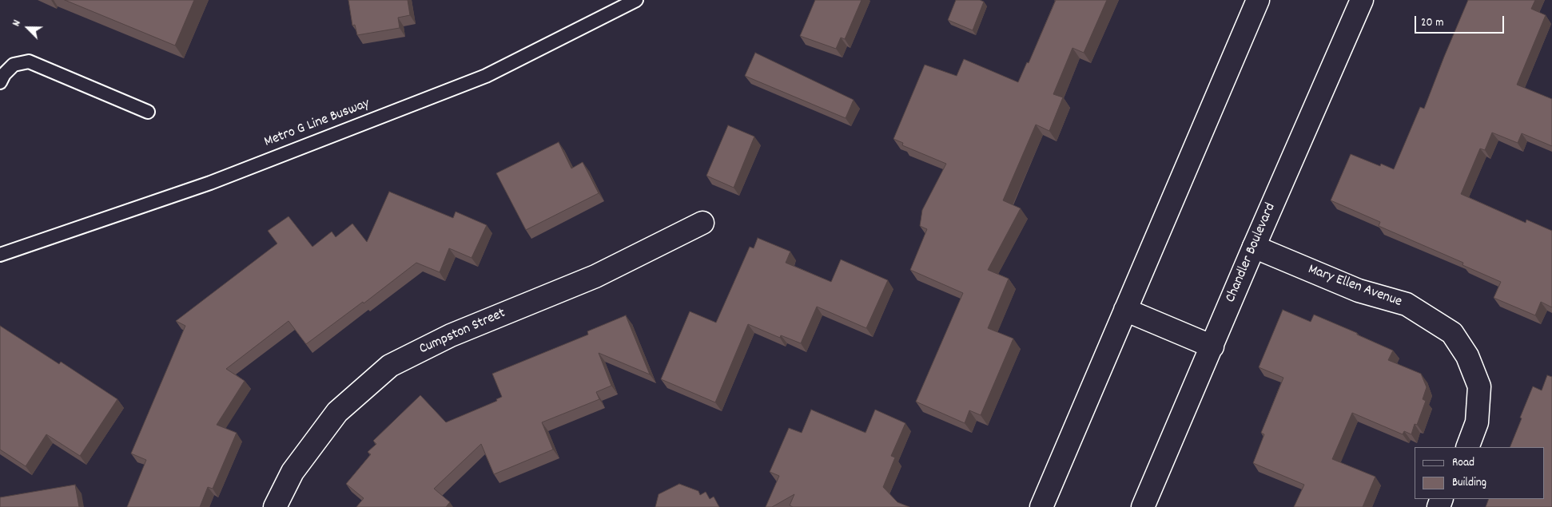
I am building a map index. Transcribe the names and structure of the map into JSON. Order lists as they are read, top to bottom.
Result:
{
  "streets": {
    "street": ["Chandler Boulevard", "Mary Ellen Avenue", "Cumpston Street"],
    "lane": ["Metro G Line Busway"]
  },
  "crossings": [
    ["Chandler Boulevard", "Mary Ellen Avenue"]
  ],
  "legend": ["Road", "Building"],
  "scale_bar": "20 m",
  "north": "top left"
}
